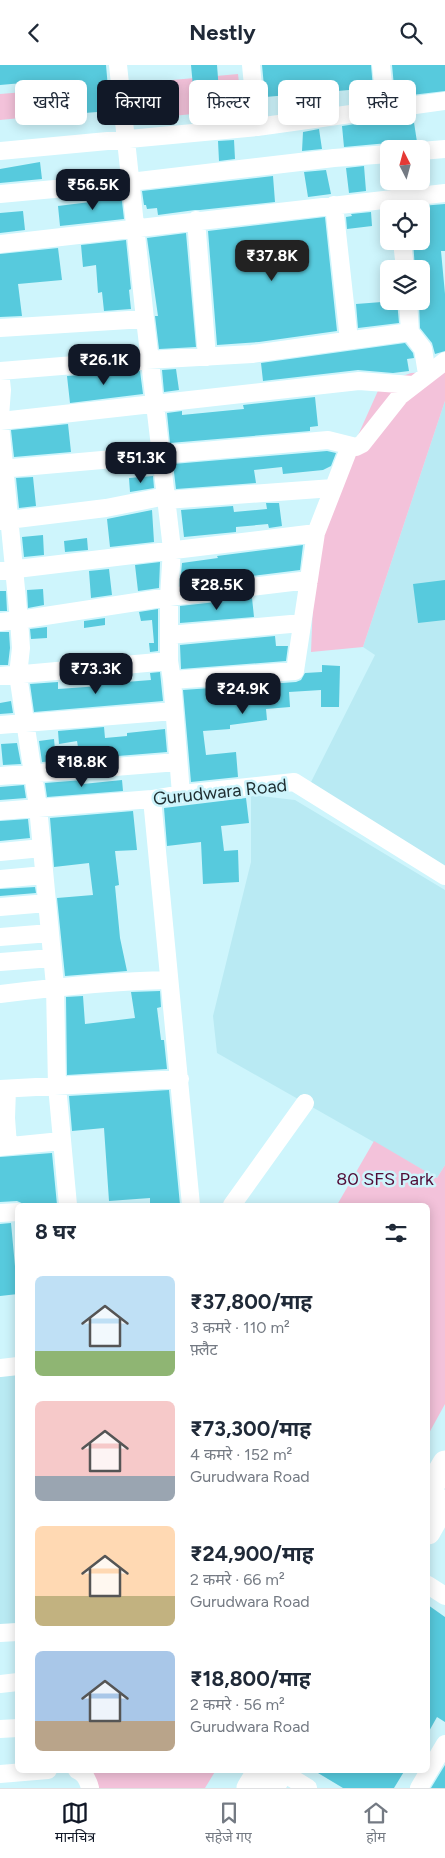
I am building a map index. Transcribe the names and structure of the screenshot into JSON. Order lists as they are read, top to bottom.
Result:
{
  "streets": {
    "street": ["Gurudwara Road"]
  },
  "parks": ["80 SFS Park"],
  "north": "top",
  "page": {
    "header": "Nestly",
    "chip": [
      "खरीदें",
      "किराया",
      "फ़िल्टर",
      "नया",
      "फ़्लैट"
    ],
    "price": [
      "₹56.5K",
      "₹37.8K",
      "₹26.1K",
      "₹51.3K",
      "₹28.5K",
      "₹73.3K",
      "₹24.9K",
      "₹18.8K"
    ],
    "heading": "8 घर",
    "list": [
      {
        "name": "₹37,800/माह",
        "note": "3 कमरे · 110 m² · फ़्लैट"
      },
      {
        "name": "₹73,300/माह",
        "note": "4 कमरे · 152 m² · Gurudwara Road"
      },
      {
        "name": "₹24,900/माह",
        "note": "2 कमरे · 66 m² · Gurudwara Road"
      },
      {
        "name": "₹18,800/माह",
        "note": "2 कमरे · 56 m² · Gurudwara Road"
      }
    ],
    "tabs": ["मानचित्र", "सहेजे गए", "होम"]
  }
}
